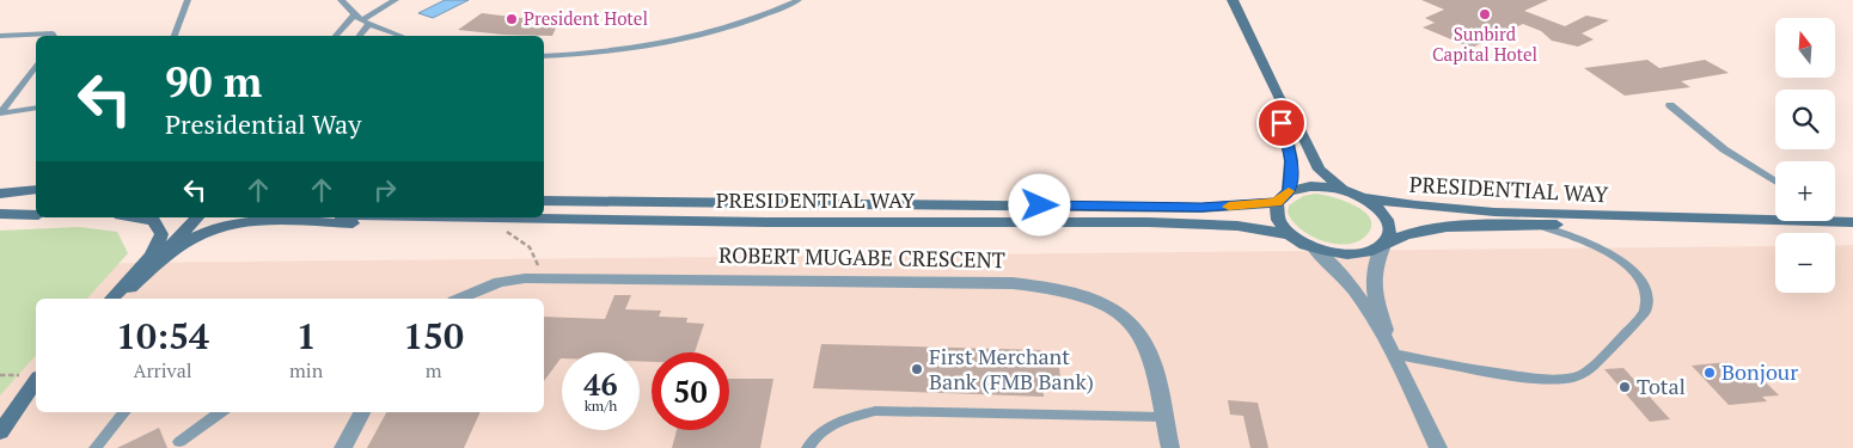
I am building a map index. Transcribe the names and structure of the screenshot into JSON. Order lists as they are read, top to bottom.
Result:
{
  "streets": {
    "main road": ["PRESIDENTIAL WAY"],
    "street": ["ROBERT MUGABE CRESCENT"]
  },
  "places": [
    "Sunbird Capital Hotel",
    "President Hotel",
    "First Merchant Bank (FMB Bank)",
    "Bonjour",
    "Total"
  ],
  "north": "top",
  "page": {
    "map_buttons": ["+", "−"],
    "turn": ["90 m", "Presidential Way"],
    "eta": [
      "10:54",
      "Arrival",
      "1",
      "min",
      "150",
      "m"
    ],
    "speed": "46 km/h",
    "limit": "50"
  }
}
